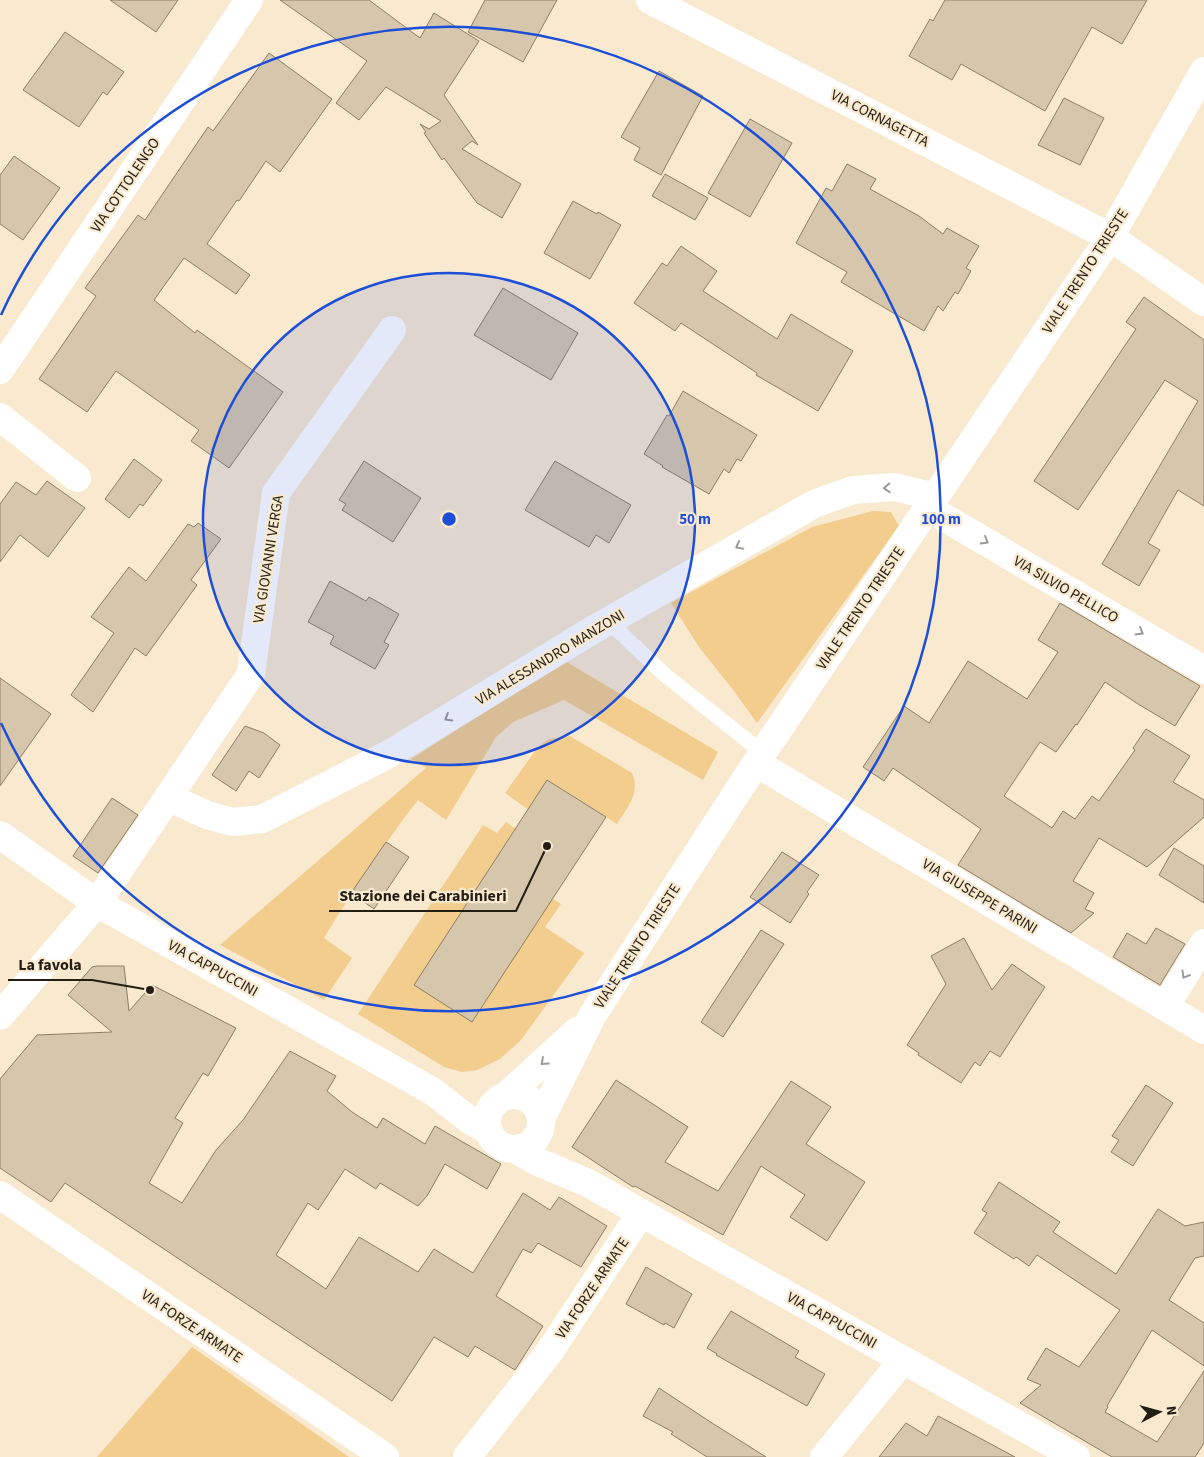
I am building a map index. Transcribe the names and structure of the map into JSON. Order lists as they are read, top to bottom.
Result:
{
  "streets": {
    "street": [
      "VIA CORNAGETTA",
      "VIA COTTOLENGO",
      "VIALE TRENTO TRIESTE",
      "VIA GIOVANNI VERGA",
      "VIA SILVIO PELLICO",
      "VIA ALESSANDRO MANZONI",
      "VIA GIUSEPPE PARINI",
      "VIA CAPPUCCINI",
      "VIA FORZE ARMATE"
    ]
  },
  "crossings": [
    ["VIA CORNAGETTA", "VIALE TRENTO TRIESTE"],
    ["VIALE TRENTO TRIESTE", "VIA SILVIO PELLICO"],
    ["VIALE TRENTO TRIESTE", "VIA ALESSANDRO MANZONI"],
    ["VIALE TRENTO TRIESTE", "VIA GIUSEPPE PARINI"],
    ["VIALE TRENTO TRIESTE", "VIA CAPPUCCINI"],
    ["VIA GIOVANNI VERGA", "VIA ALESSANDRO MANZONI"],
    ["VIA GIOVANNI VERGA", "VIA CAPPUCCINI"],
    ["VIA SILVIO PELLICO", "VIA ALESSANDRO MANZONI"],
    ["VIA CAPPUCCINI", "VIA FORZE ARMATE"]
  ],
  "one_way": ["VIA SILVIO PELLICO", "VIA ALESSANDRO MANZONI"],
  "places": ["Stazione dei Carabinieri", "La favola"],
  "north": "right",
  "rings": ["50 m", "100 m"]
}
